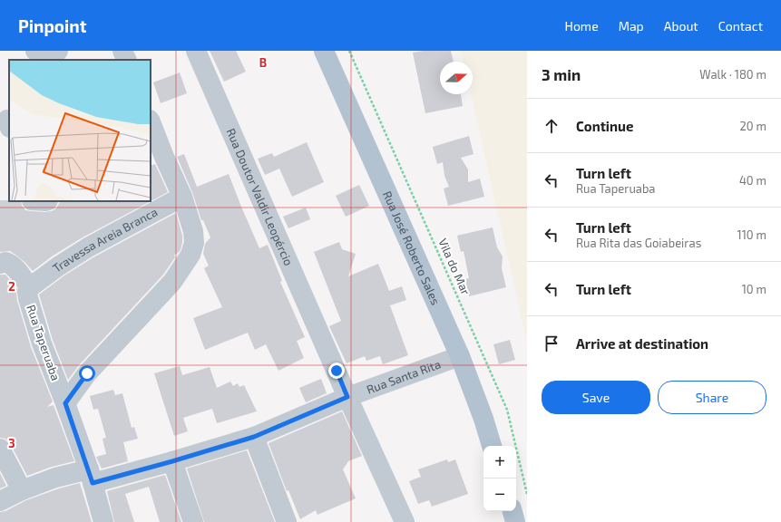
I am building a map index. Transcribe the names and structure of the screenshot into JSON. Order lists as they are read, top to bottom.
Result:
{
  "streets": {
    "main road": ["Rua José Roberto Sales"],
    "street": [
      "Rua Doutor Valdir Leopércio",
      "Travessa Areia Branca",
      "Rua Taperuaba",
      "Rua Santa Rita"
    ],
    "path": ["Vila do Mar"]
  },
  "crossings": [
    ["Rua Doutor Valdir Leopércio", "Rua Santa Rita"],
    ["Travessa Areia Branca", "Rua Taperuaba"],
    ["Rua José Roberto Sales", "Rua Santa Rita"],
    ["Rua Taperuaba", "Rua Santa Rita"]
  ],
  "north": "right",
  "page": {
    "header": "Pinpoint",
    "nav": [
      "Home",
      "Map",
      "About",
      "Contact"
    ],
    "heading": ["3 min", "Walk · 180 m"],
    "list": [
      ["Continue", "20 m"],
      ["Turn left", "Rua Taperuaba", "40 m"],
      ["Turn left", "Rua Rita das Goiabeiras", "110 m"],
      ["Turn left", "10 m"],
      "Arrive at destination"
    ],
    "buttons": ["Save", "Share"],
    "map_buttons": ["+", "−"]
  },
  "grid": {
    "columns": ["B"],
    "rows": ["2", "3"]
  }
}
